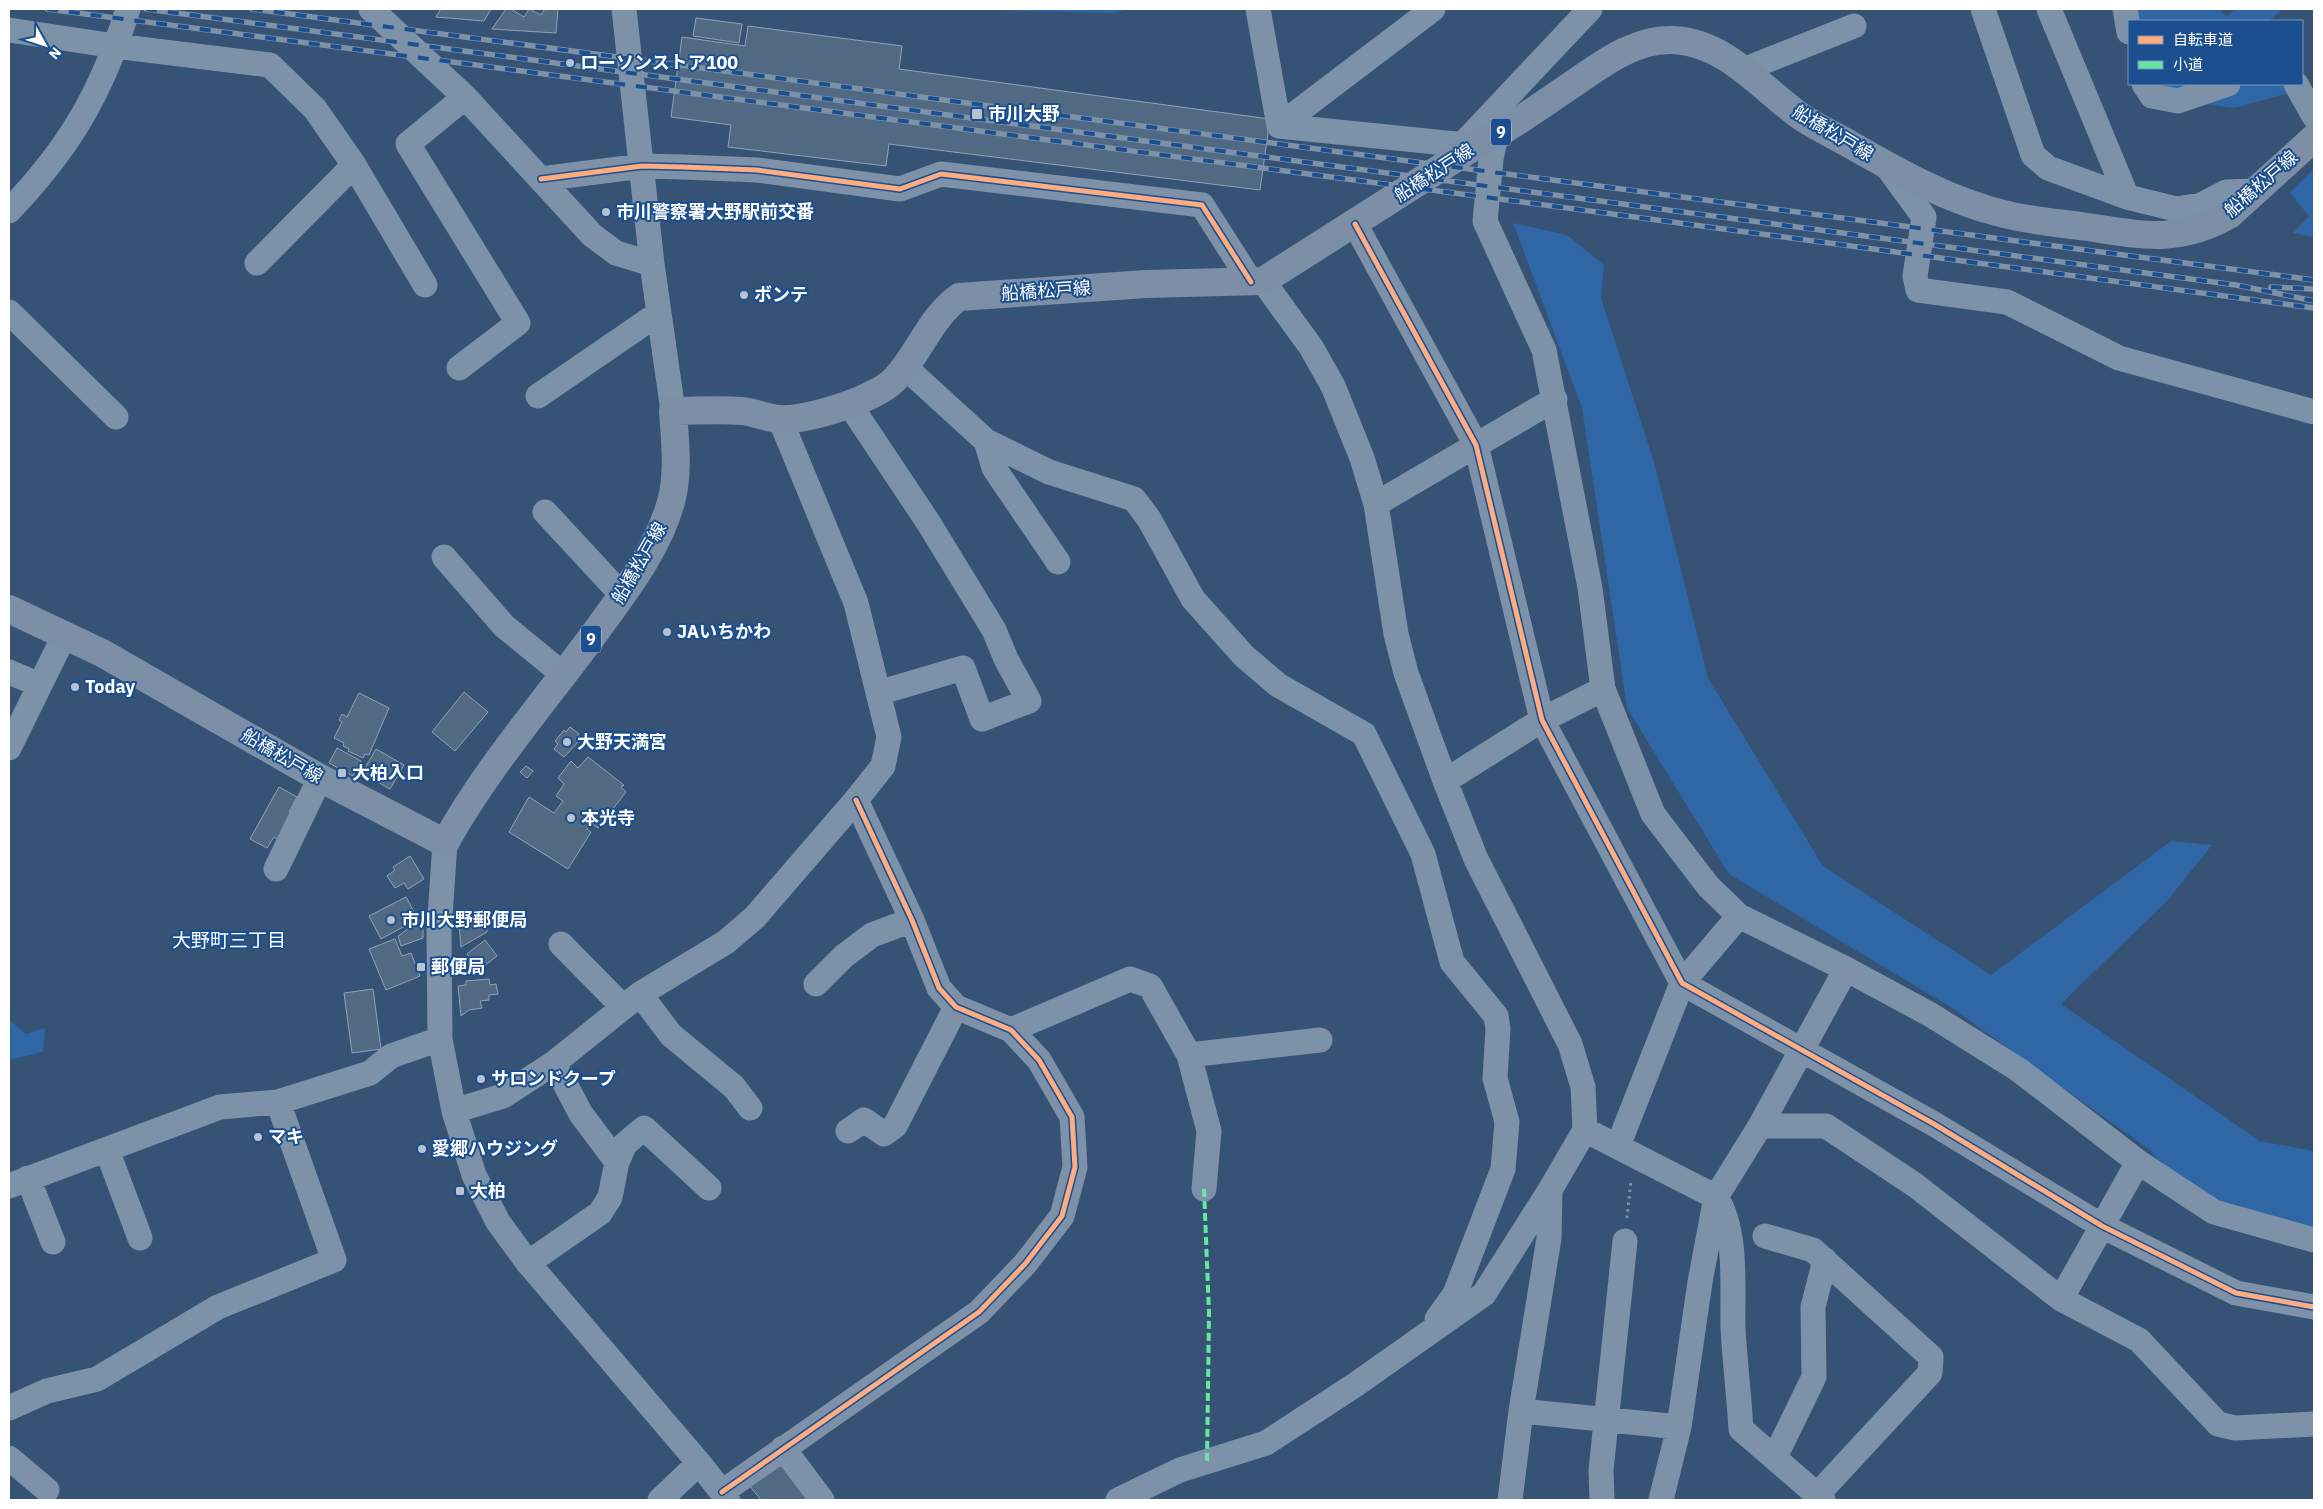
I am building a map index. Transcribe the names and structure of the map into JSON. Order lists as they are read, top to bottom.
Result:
{
  "streets": {
    "main road": ["9", "船橋松戸線"]
  },
  "districts": ["大野町三丁目"],
  "places": {
    "other": [
      "ローソンストア100",
      "市川警察署大野駅前交番",
      "ボンテ",
      "JAいちかわ",
      "Today",
      "大野天満宮",
      "本光寺",
      "市川大野郵便局",
      "サロンドクープ",
      "マキ",
      "愛郷ハウジング"
    ],
    "transit": [
      "市川大野",
      "大柏入口",
      "郵便局",
      "大柏"
    ]
  },
  "legend": ["自転車道", "小道"],
  "north": "bottom right"
}
